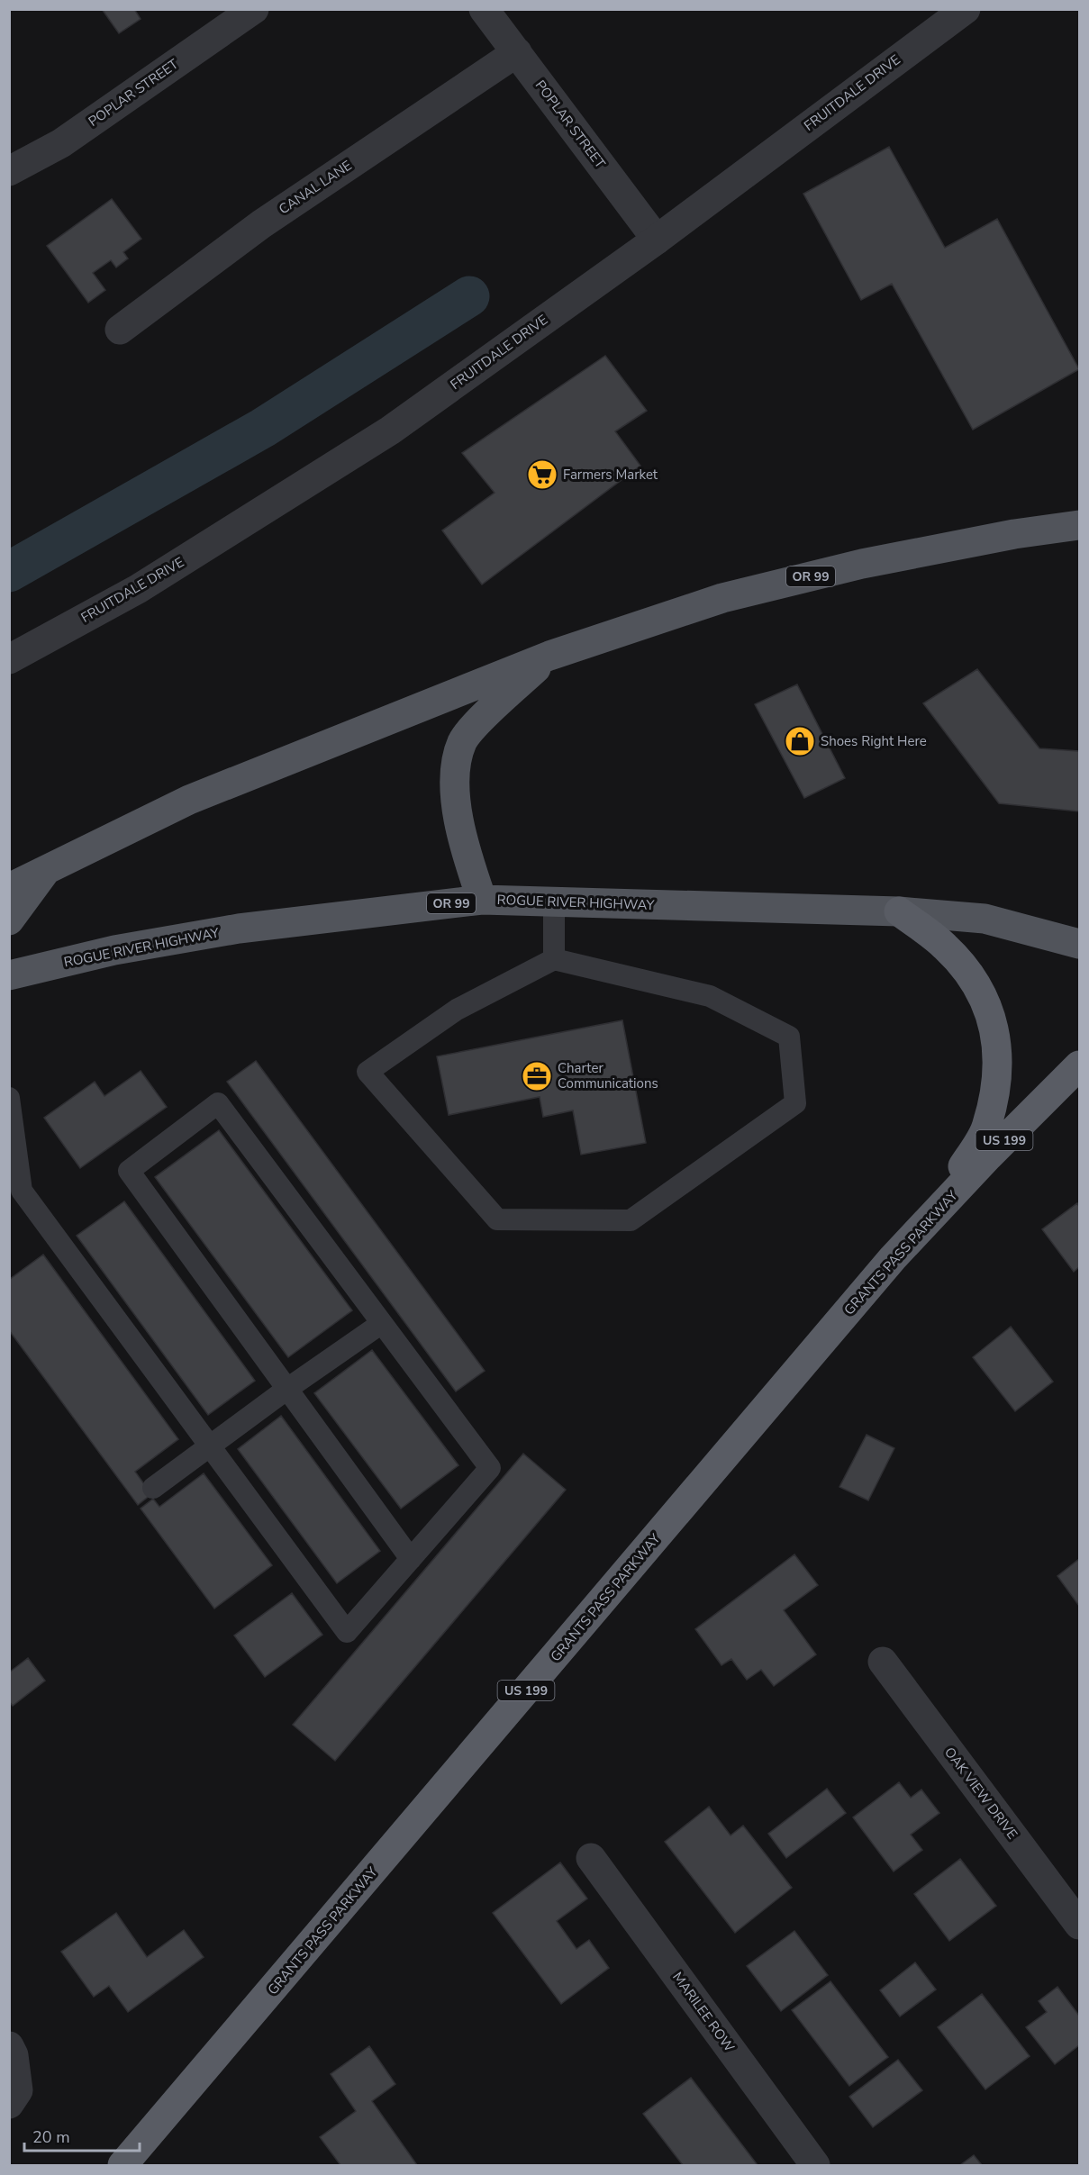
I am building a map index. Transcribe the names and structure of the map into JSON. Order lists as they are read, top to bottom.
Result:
{
  "streets": {
    "highway": ["US 199", "GRANTS PASS PARKWAY"],
    "main road": ["OR 99", "ROGUE RIVER HIGHWAY"],
    "street": [
      "POPLAR STREET",
      "FRUITDALE DRIVE",
      "CANAL LANE",
      "OAK VIEW DRIVE",
      "MARILEE ROW"
    ]
  },
  "crossings": [
    ["POPLAR STREET", "FRUITDALE DRIVE"],
    ["POPLAR STREET", "CANAL LANE"]
  ],
  "places": {
    "supermarket": ["Farmers Market"],
    "shop": ["Shoes Right Here"],
    "office": ["Charter Communications"]
  },
  "scale_bar": "20 m"
}
